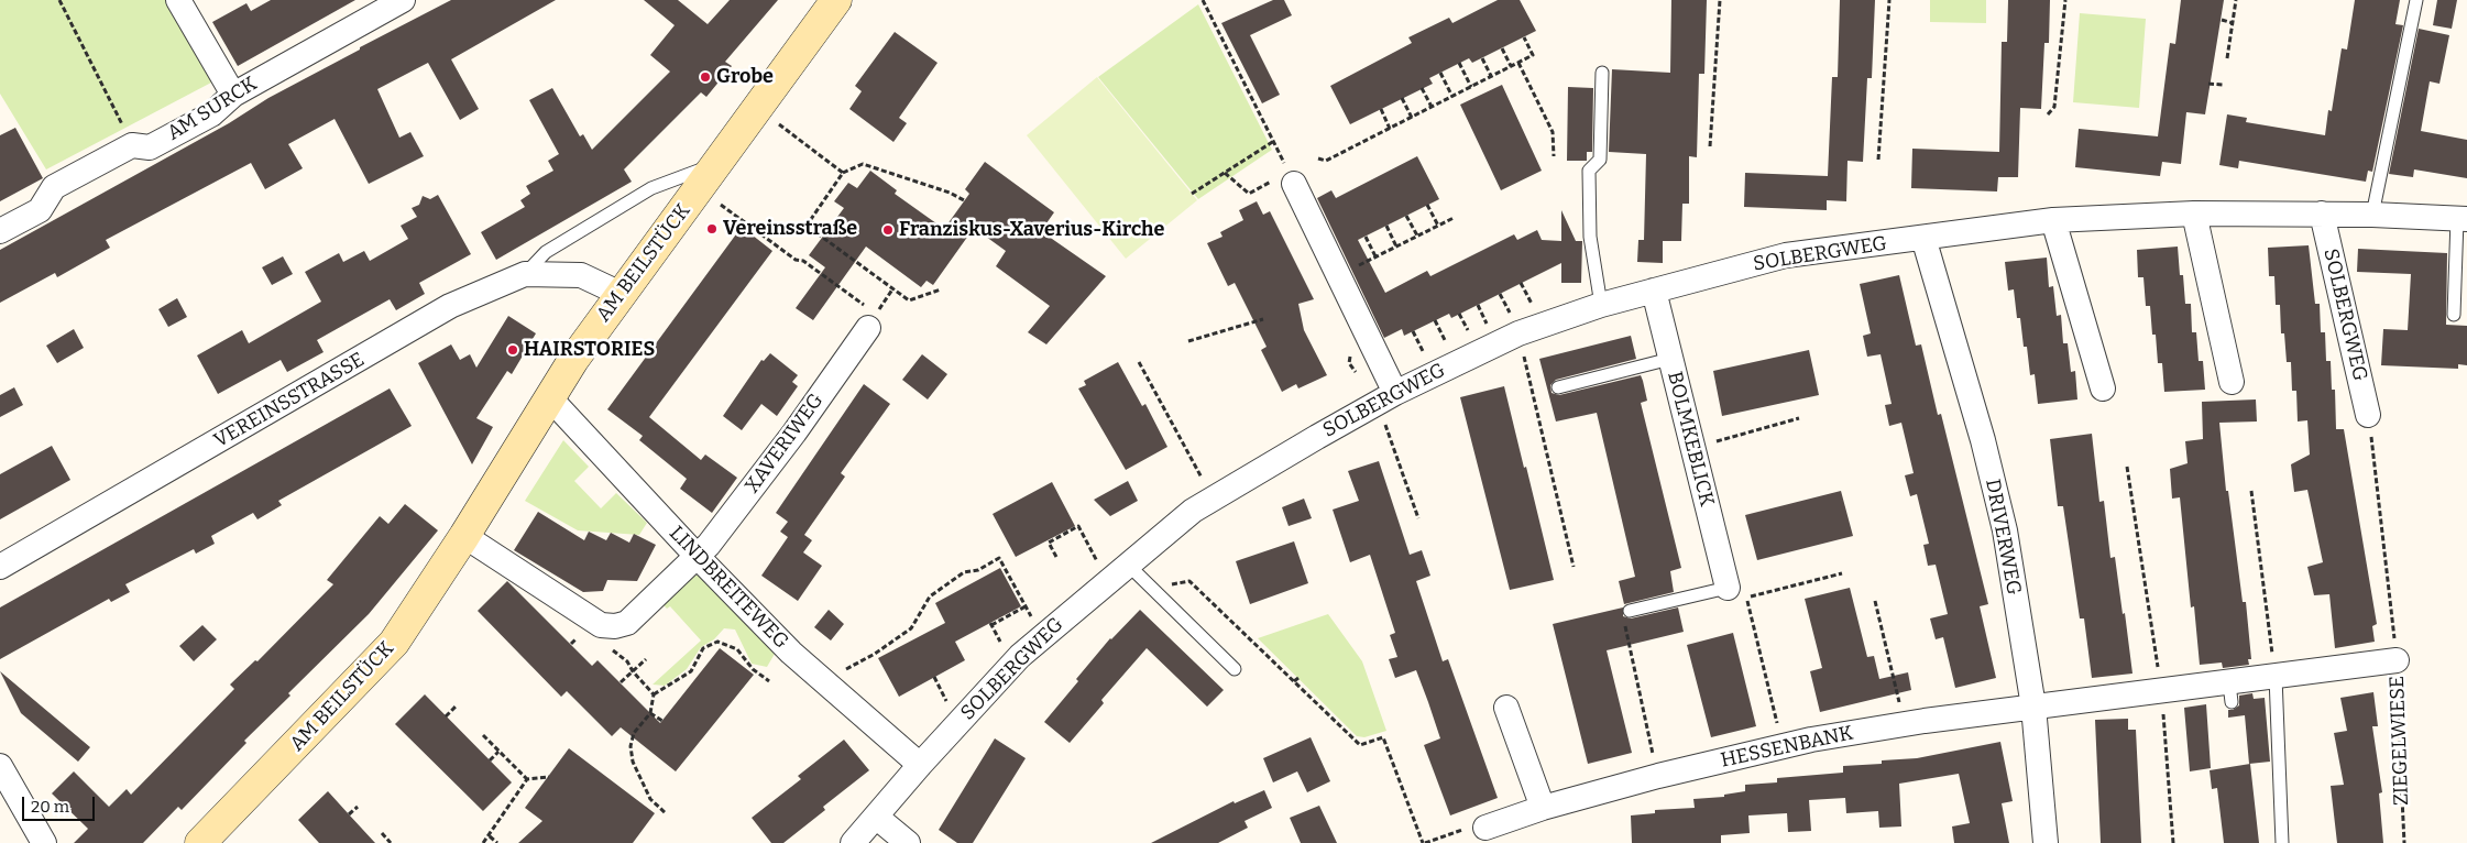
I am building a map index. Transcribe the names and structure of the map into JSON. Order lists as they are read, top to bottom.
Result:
{
  "streets": {
    "main road": ["AM BEILSTÜCK"],
    "street": [
      "AM SURCK",
      "SOLBERGWEG",
      "VEREINSSTRASSE",
      "BOLMKEBLICK",
      "XAVERIWEG",
      "DRIVERWEG",
      "LINDBREITEWEG",
      "ZIEGELWIESE",
      "HESSENBANK"
    ]
  },
  "crossings": [
    ["SOLBERGWEG", "BOLMKEBLICK"],
    ["SOLBERGWEG", "DRIVERWEG"],
    ["SOLBERGWEG", "LINDBREITEWEG"],
    ["AM BEILSTÜCK", "VEREINSSTRASSE"],
    ["AM BEILSTÜCK", "LINDBREITEWEG"],
    ["XAVERIWEG", "LINDBREITEWEG"],
    ["DRIVERWEG", "ZIEGELWIESE"],
    ["DRIVERWEG", "HESSENBANK"],
    ["ZIEGELWIESE", "HESSENBANK"]
  ],
  "places": [
    "Grobe",
    "Vereinsstraße",
    "Franziskus-Xaverius-Kirche",
    "HAIRSTORIES"
  ],
  "scale_bar": "20 m"
}
